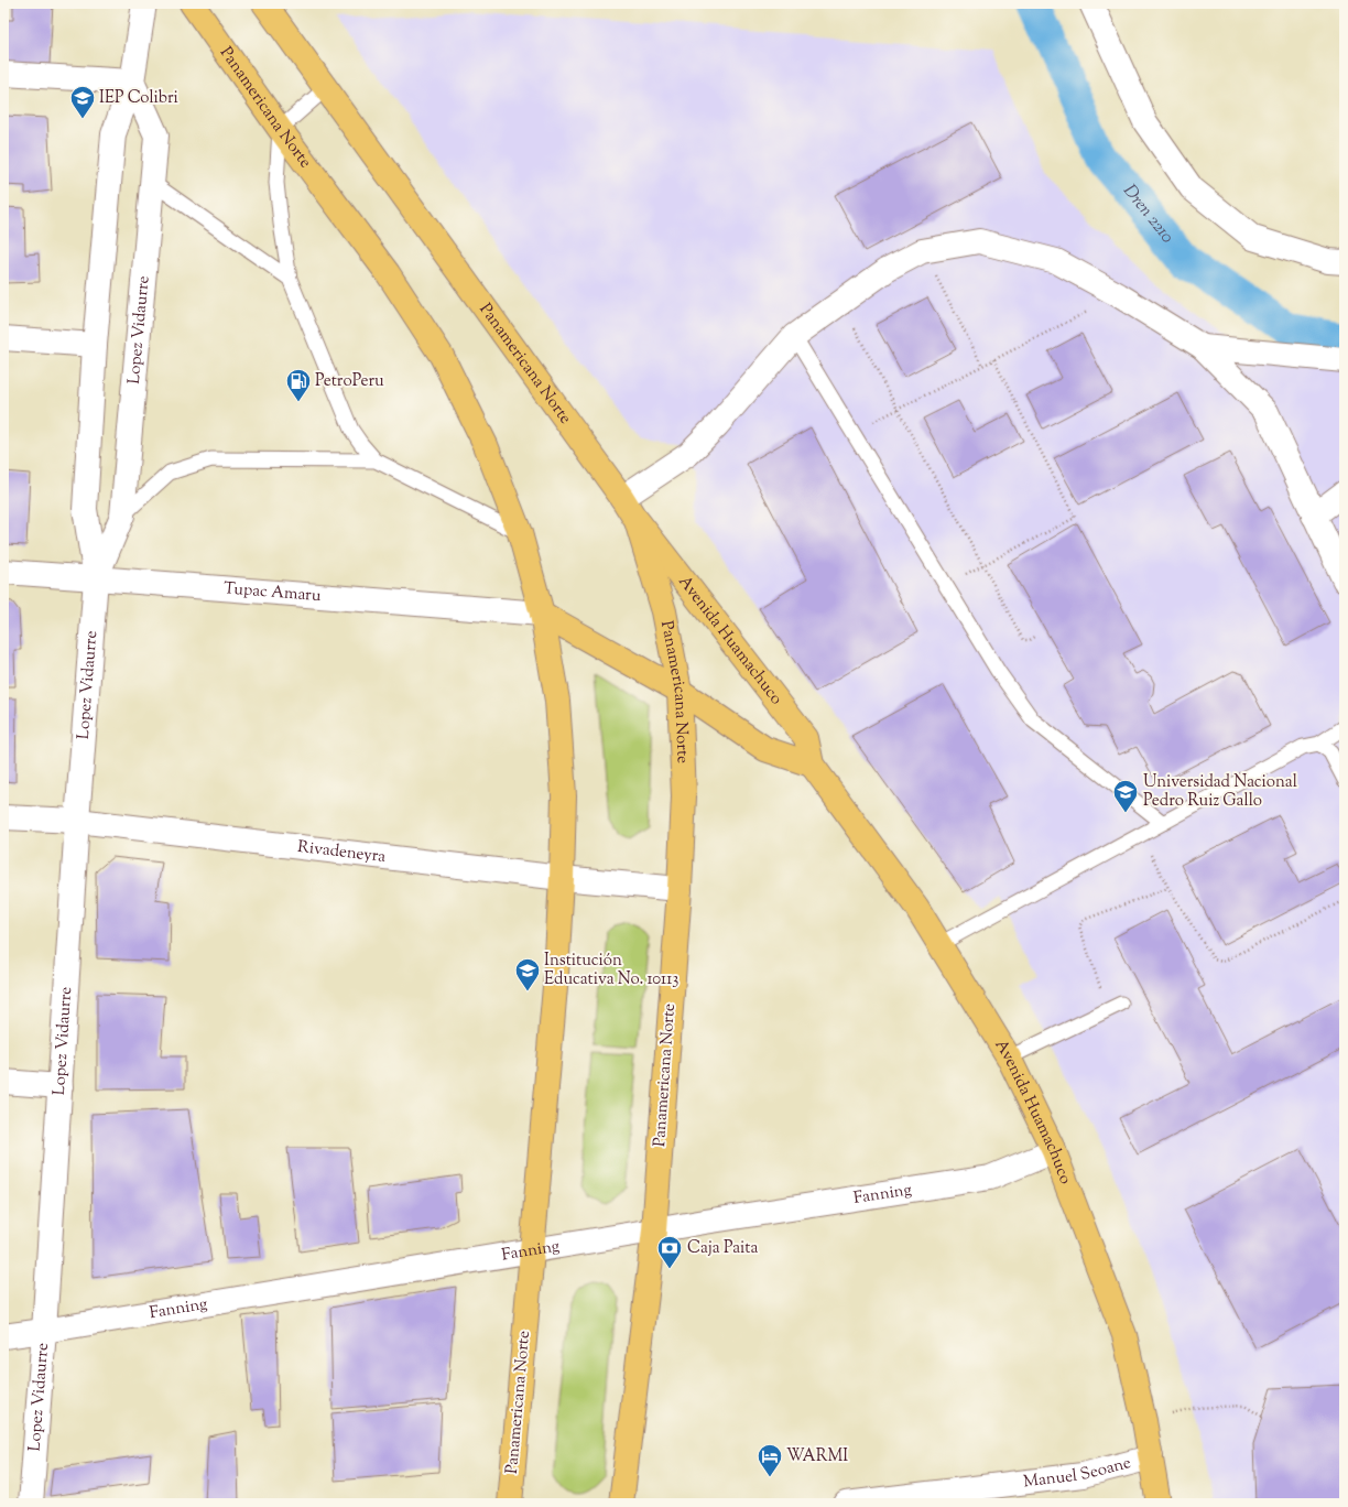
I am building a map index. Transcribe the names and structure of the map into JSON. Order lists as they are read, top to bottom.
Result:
{
  "streets": {
    "main road": ["Panamericana Norte", "Avenida Huamachuco"],
    "street": [
      "Lopez Vidaurre",
      "Tupac Amaru",
      "Rivadeneyra",
      "Fanning",
      "Manuel Seoane"
    ]
  },
  "crossings": [
    ["Panamericana Norte", "Tupac Amaru"],
    ["Panamericana Norte", "Avenida Huamachuco"],
    ["Panamericana Norte", "Rivadeneyra"],
    ["Panamericana Norte", "Fanning"],
    ["Lopez Vidaurre", "Tupac Amaru"],
    ["Lopez Vidaurre", "Rivadeneyra"],
    ["Lopez Vidaurre", "Fanning"],
    ["Avenida Huamachuco", "Fanning"],
    ["Avenida Huamachuco", "Manuel Seoane"]
  ],
  "water": ["Dren 2210"],
  "places": {
    "school or university": ["IEP Colibri", "Universidad Nacional Pedro Ruiz Gallo", "Institución Educativa No. 10113"],
    "fuel station": ["PetroPeru"],
    "bank": ["Caja Paita"],
    "hotel": ["WARMI"]
  }
}
